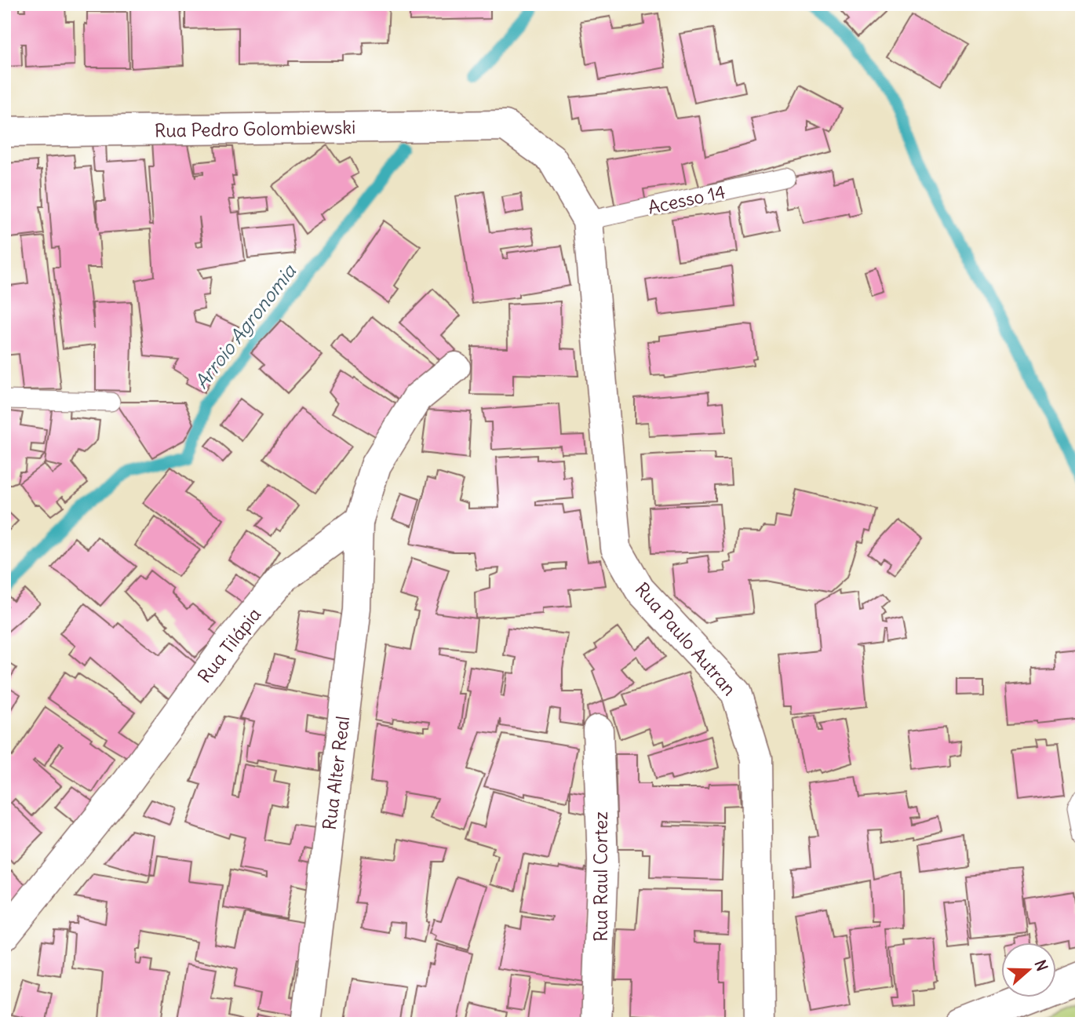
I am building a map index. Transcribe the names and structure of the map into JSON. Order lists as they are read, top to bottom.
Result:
{
  "streets": {
    "street": [
      "Rua Pedro Golombiewski",
      "Rua Paulo Autran",
      "Rua Tilápia",
      "Rua Alter Real",
      "Rua Raul Cortez"
    ],
    "lane": ["Acesso 14"]
  },
  "crossings": [
    ["Rua Pedro Golombiewski", "Rua Paulo Autran"],
    ["Acesso 14", "Rua Paulo Autran"],
    ["Rua Tilápia", "Rua Alter Real"]
  ],
  "water": ["Arroio Agronomia"],
  "north": "right"
}
